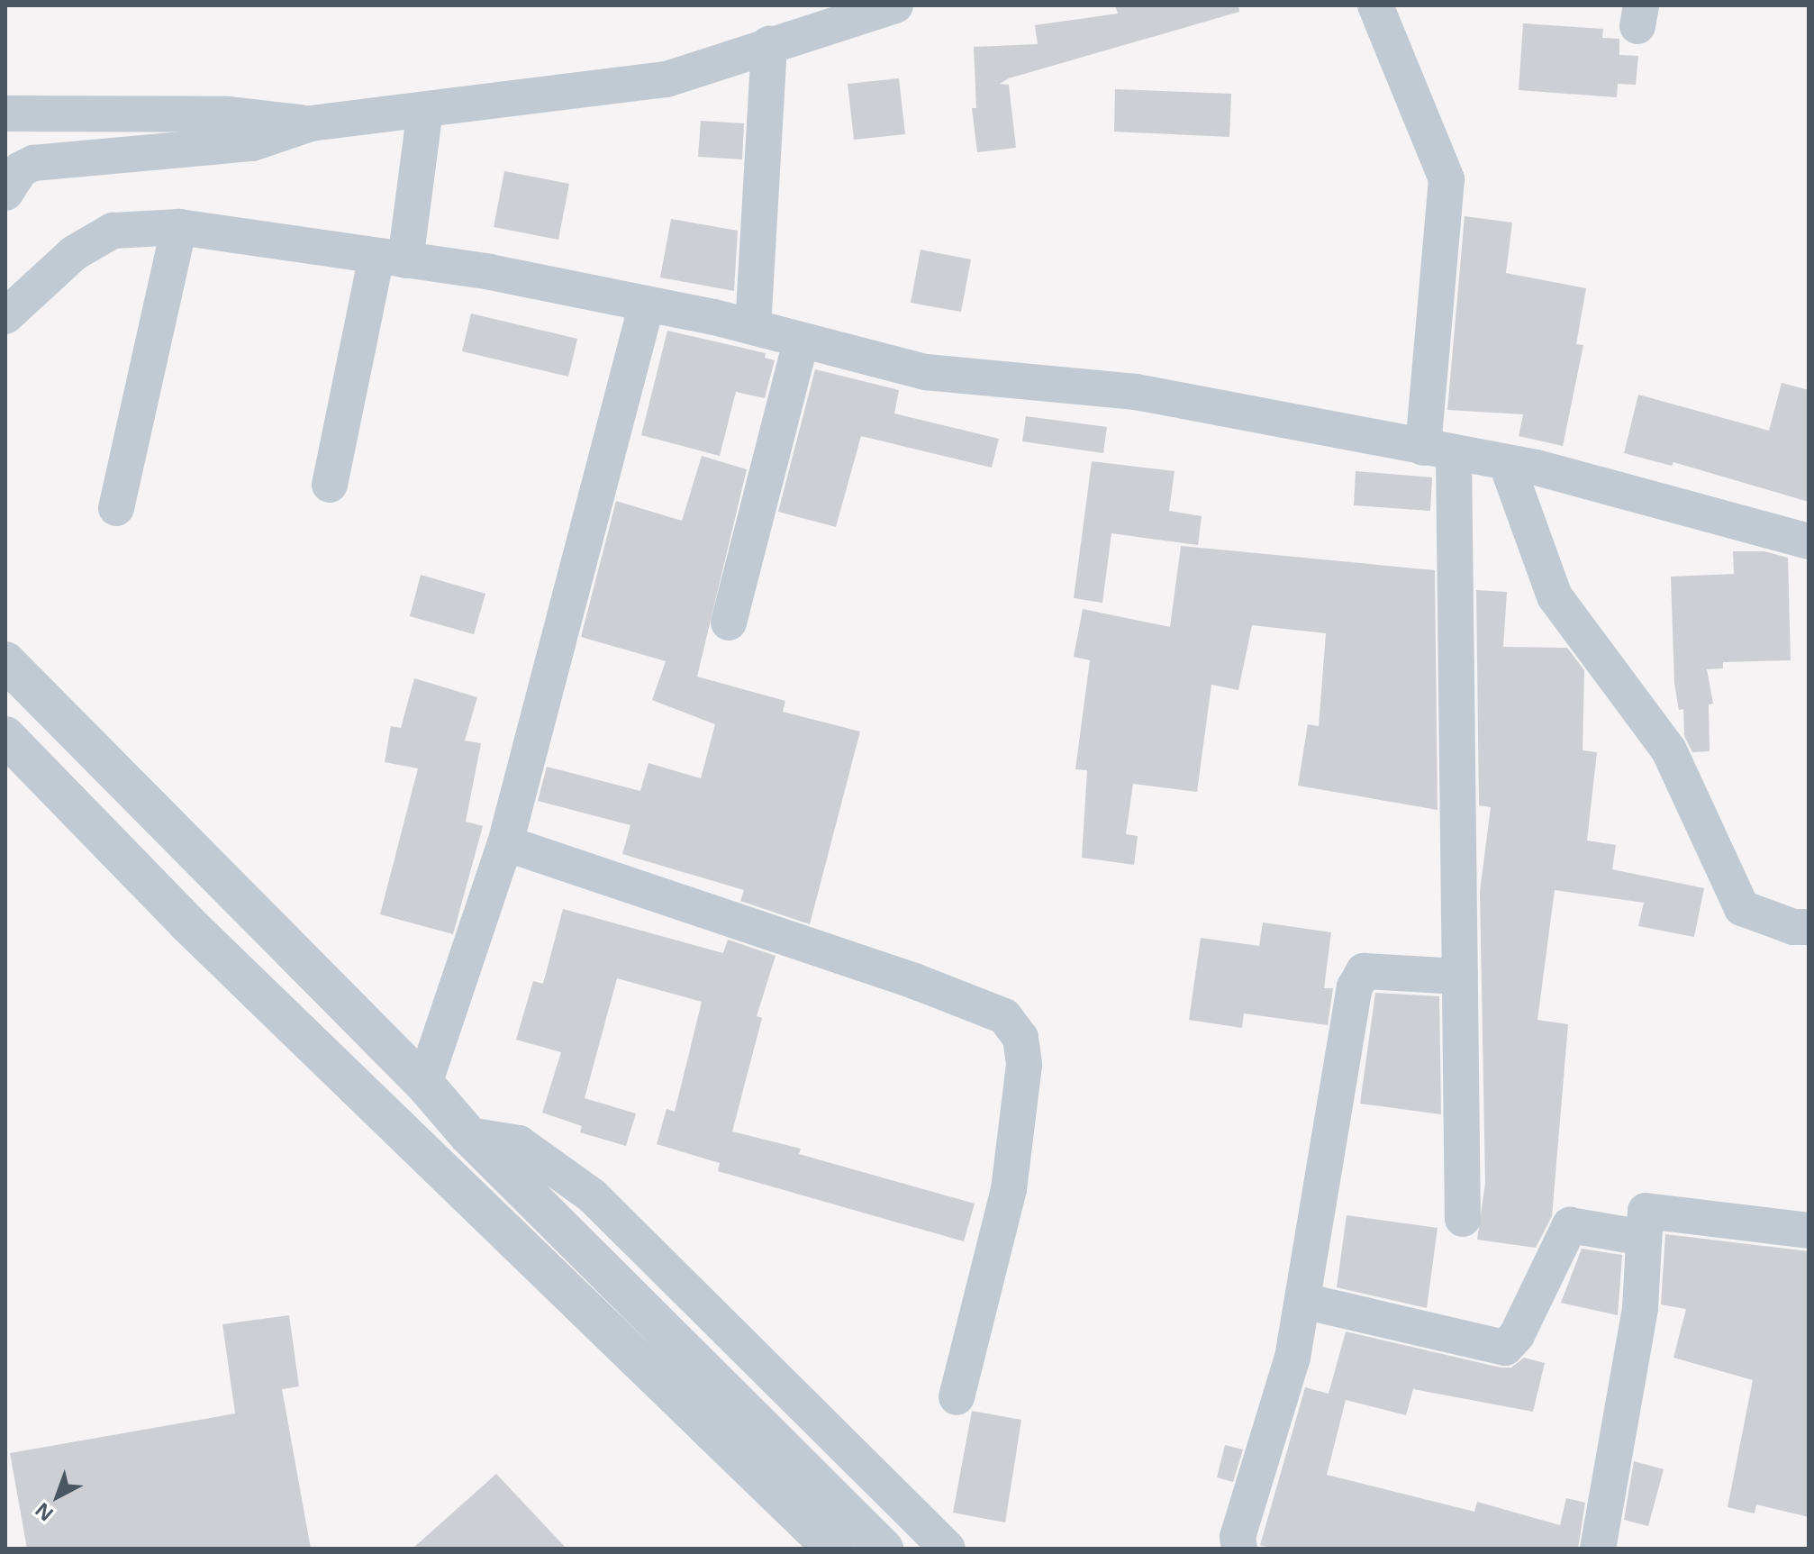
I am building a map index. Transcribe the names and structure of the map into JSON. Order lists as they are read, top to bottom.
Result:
{
  "north": "bottom left"
}
